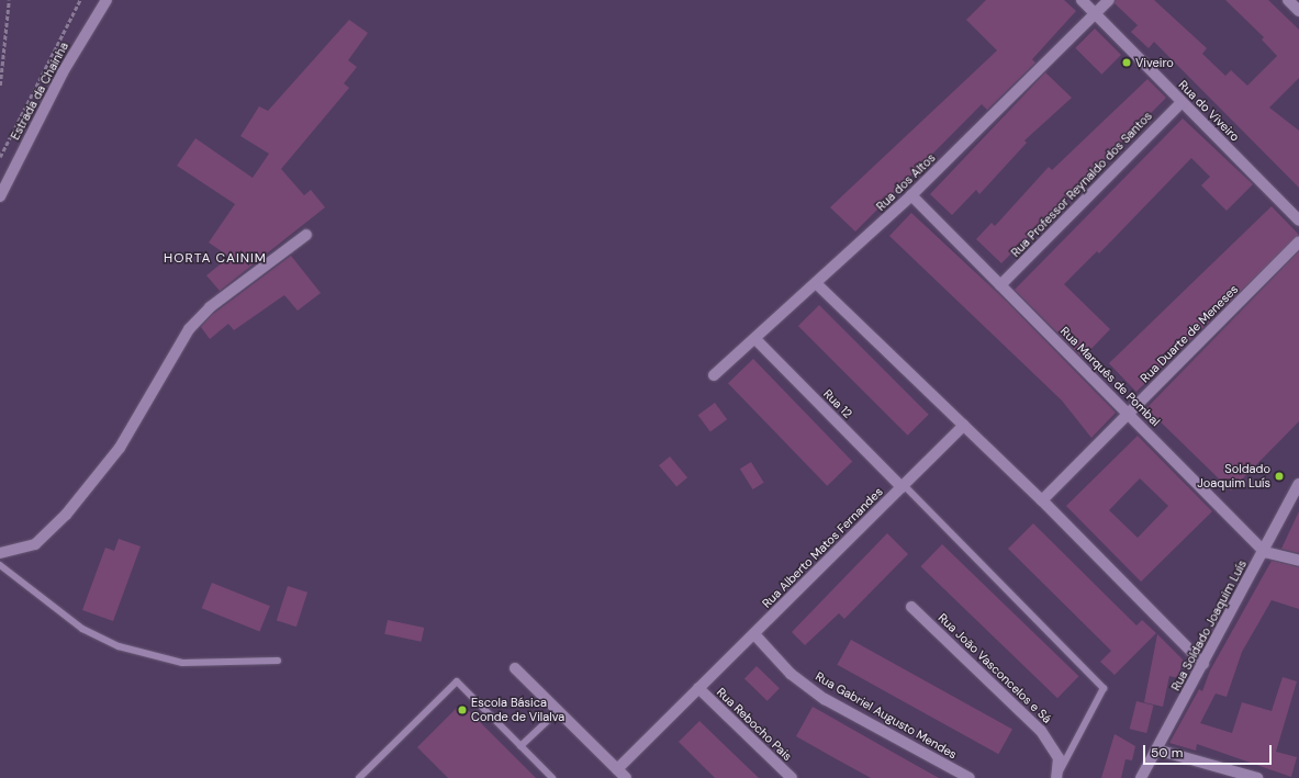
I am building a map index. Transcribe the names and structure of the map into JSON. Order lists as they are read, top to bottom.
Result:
{
  "streets": {
    "street": [
      "Estrada da Chainha",
      "Rua do Viveiro",
      "Rua dos Altos",
      "Rua Professor Reynaldo dos Santos",
      "Rua Duarte de Meneses",
      "Rua Marquês de Pombal",
      "Rua 12",
      "Rua Alberto Matos Fernandes",
      "Rua Soldado Joaquim Luís",
      "Rua João Vasconcelos e Sá",
      "Rua Gabriel Augusto Mendes",
      "Rua Rebocho Pais"
    ]
  },
  "crossings": [
    ["Rua do Viveiro", "Rua dos Altos"],
    ["Rua do Viveiro", "Rua Professor Reynaldo dos Santos"],
    ["Rua dos Altos", "Rua Marquês de Pombal"],
    ["Rua dos Altos", "Rua 12"],
    ["Rua Professor Reynaldo dos Santos", "Rua Marquês de Pombal"],
    ["Rua Duarte de Meneses", "Rua Marquês de Pombal"],
    ["Rua Marquês de Pombal", "Rua Soldado Joaquim Luís"],
    ["Rua 12", "Rua Alberto Matos Fernandes"],
    ["Rua Alberto Matos Fernandes", "Rua Gabriel Augusto Mendes"],
    ["Rua Alberto Matos Fernandes", "Rua Rebocho Pais"]
  ],
  "districts": ["HORTA CAINIM"],
  "places": ["Viveiro", "Soldado Joaquim Luís", "Escola Básica Conde de Vilalva"],
  "scale_bar": "50 m"
}
